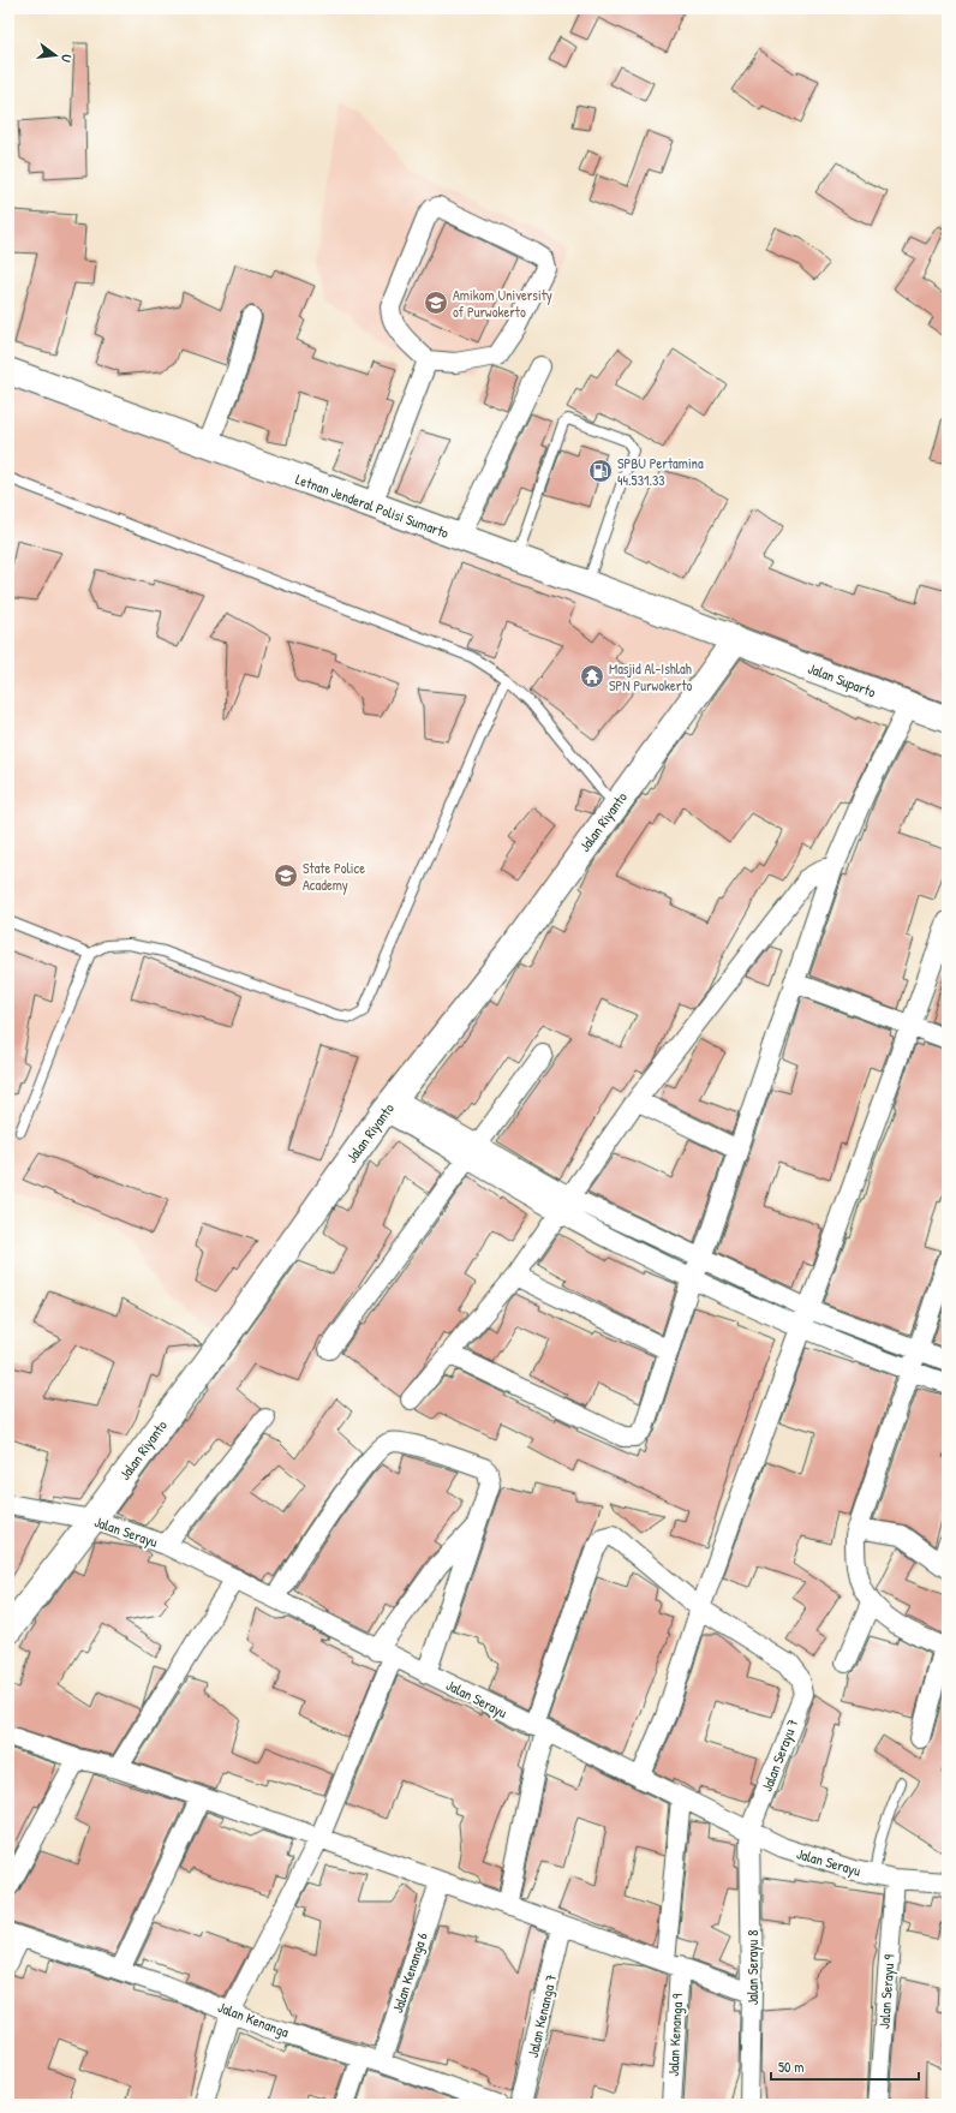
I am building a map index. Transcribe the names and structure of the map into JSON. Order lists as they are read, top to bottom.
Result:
{
  "streets": {
    "street": [
      "Letnan Jenderal Polisi Sumarto",
      "Jalan Suparto",
      "Jalan Riyanto",
      "Jalan Serayu",
      "Jalan Serayu 7",
      "Jalan Serayu 8",
      "Jalan Kenanga 6",
      "Jalan Serayu 9",
      "Jalan Kenanga 7",
      "Jalan Kenanga",
      "Jalan Kenanga 9"
    ]
  },
  "crossings": [
    ["Letnan Jenderal Polisi Sumarto", "Jalan Suparto"],
    ["Letnan Jenderal Polisi Sumarto", "Jalan Riyanto"],
    ["Jalan Suparto", "Jalan Riyanto"],
    ["Jalan Riyanto", "Jalan Serayu"],
    ["Jalan Serayu", "Jalan Serayu 7"],
    ["Jalan Serayu", "Jalan Serayu 8"],
    ["Jalan Serayu", "Jalan Serayu 9"],
    ["Jalan Serayu", "Jalan Kenanga 9"],
    ["Jalan Serayu 7", "Jalan Serayu 8"],
    ["Jalan Kenanga 6", "Jalan Kenanga"]
  ],
  "places": {
    "school or university": ["Amikom University of Purwokerto", "State Police Academy"],
    "fuel station": ["SPBU Pertamina 44.531.33"],
    "temple": ["Masjid Al-Ishlah SPN Purwokerto"]
  },
  "scale_bar": "50 m",
  "north": "right"
}
